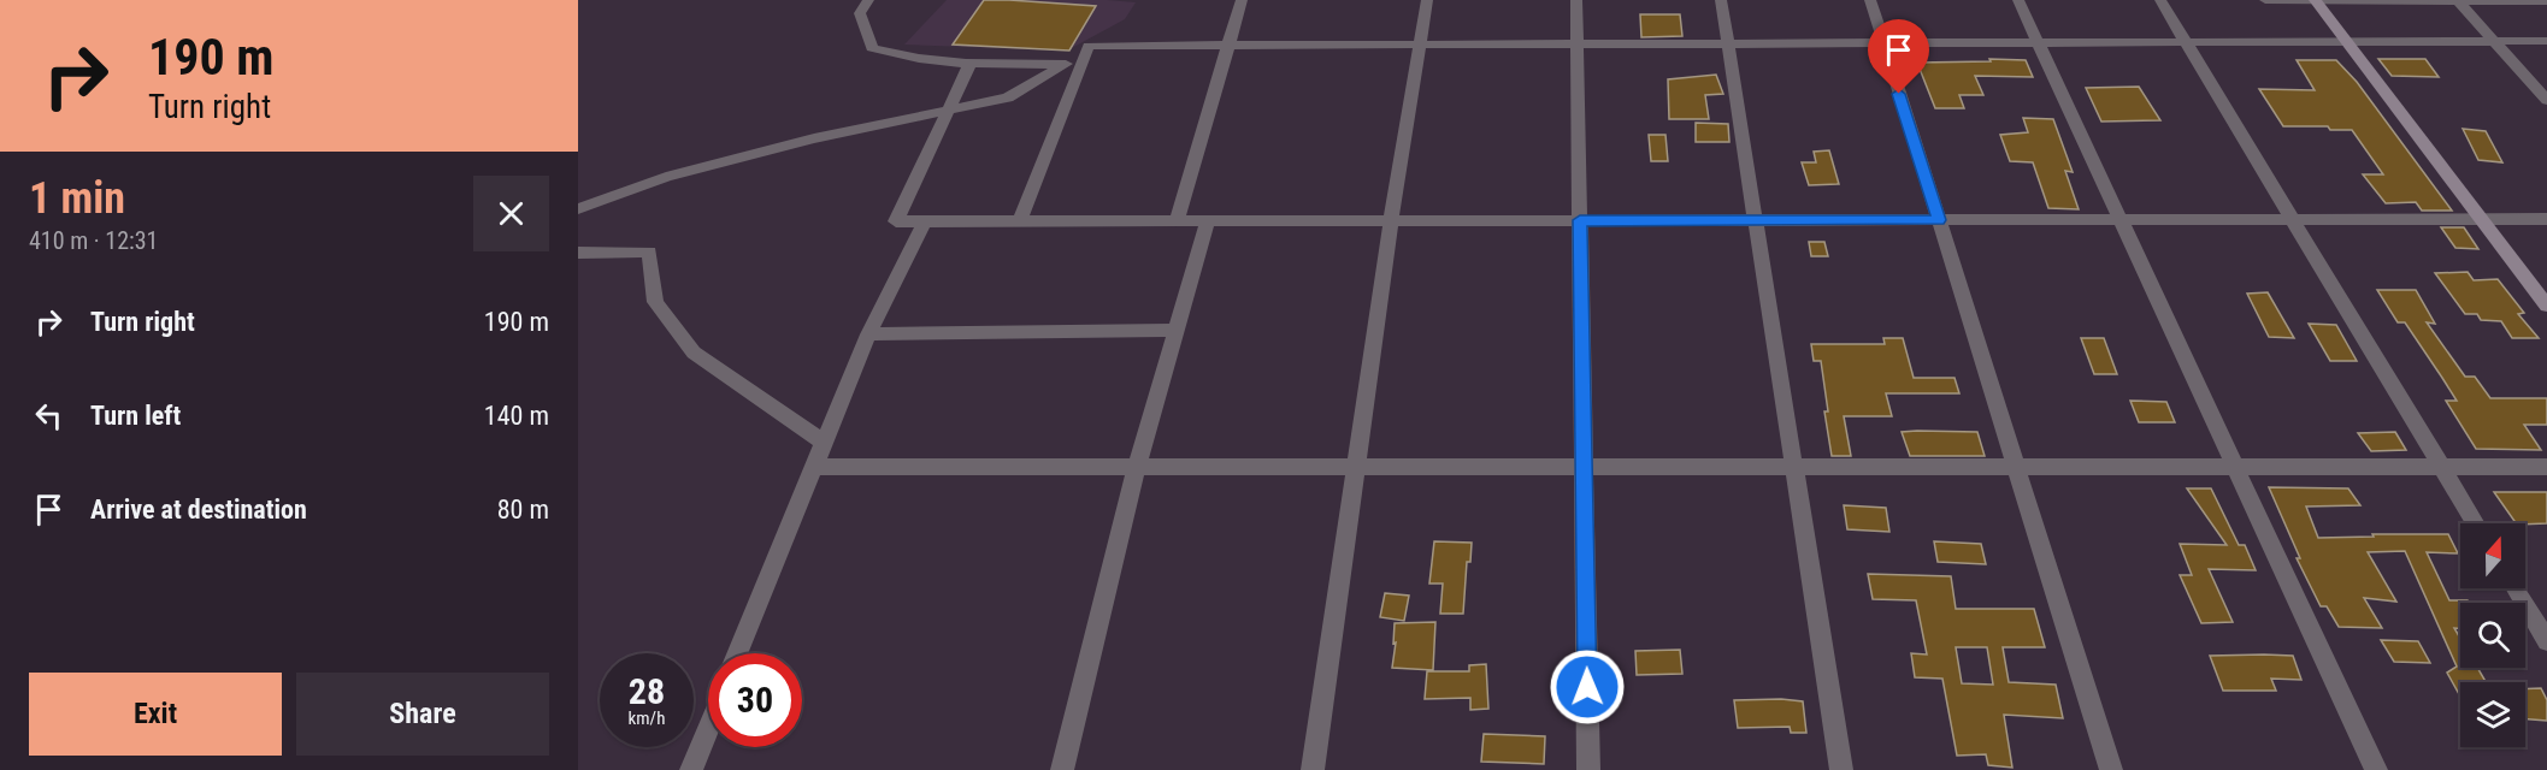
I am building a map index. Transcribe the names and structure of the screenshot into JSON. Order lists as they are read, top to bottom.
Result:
{
  "north": "top",
  "page": {
    "turn": ["190 m", "Turn right"],
    "heading": ["1 min", "410 m · 12:31"],
    "list": [
      {
        "name": "Turn right",
        "value": "190 m"
      },
      {
        "name": "Turn left",
        "value": "140 m"
      },
      {
        "name": "Arrive at destination",
        "value": "80 m"
      }
    ],
    "speed": "28 km/h",
    "limit": "30",
    "buttons": ["Exit", "Share"]
  }
}
